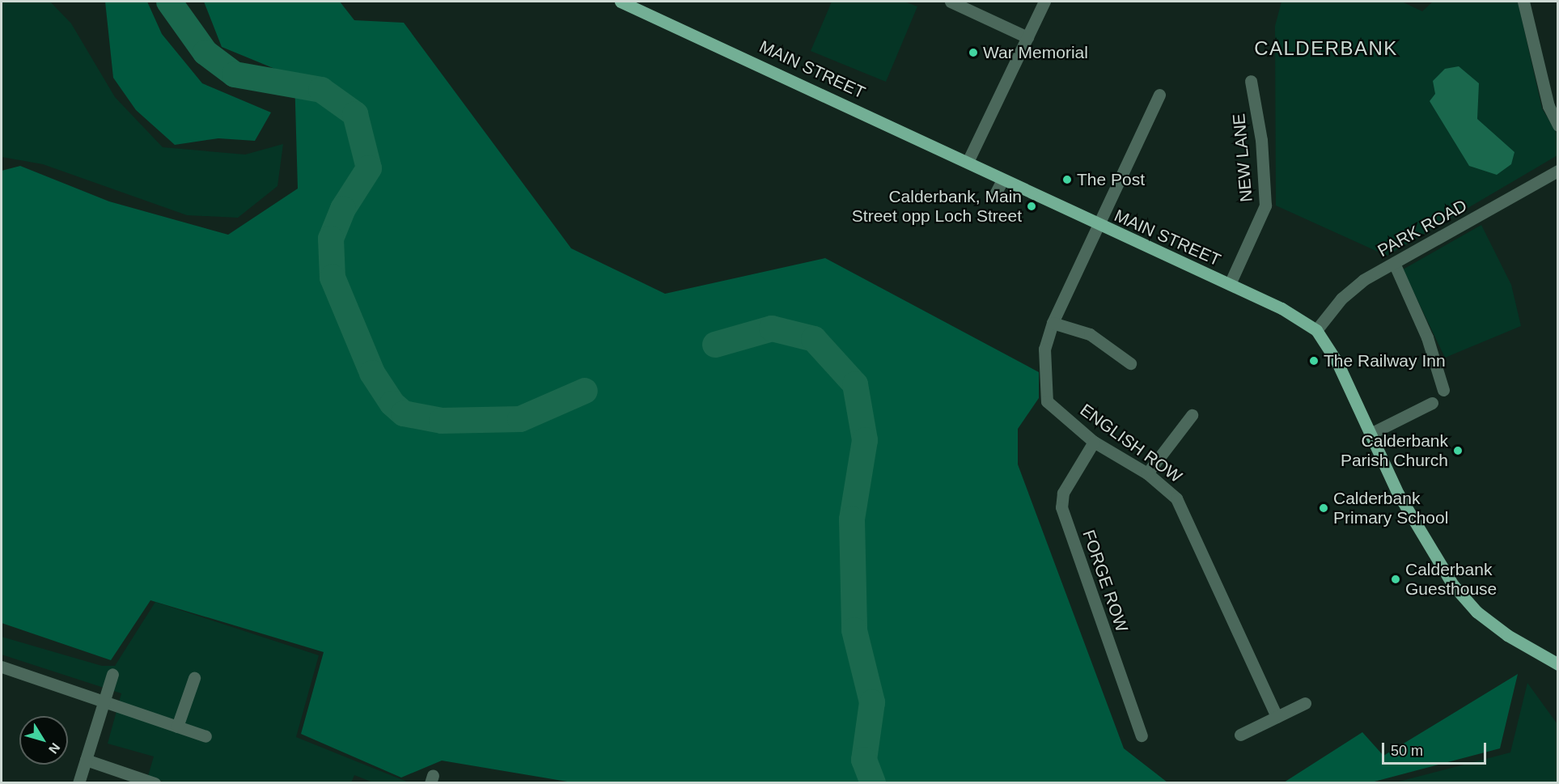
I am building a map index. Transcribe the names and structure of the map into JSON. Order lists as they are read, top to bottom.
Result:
{
  "streets": {
    "main road": ["MAIN STREET"],
    "street": [
      "NEW LANE",
      "PARK ROAD",
      "ENGLISH ROW",
      "FORGE ROW"
    ]
  },
  "crossings": [
    ["MAIN STREET", "NEW LANE"],
    ["MAIN STREET", "PARK ROAD"],
    ["MAIN STREET", "ENGLISH ROW"],
    ["ENGLISH ROW", "FORGE ROW"]
  ],
  "districts": ["CALDERBANK"],
  "places": [
    "War Memorial",
    "The Post",
    "Calderbank, Main Street opp Loch Street",
    "The Railway Inn",
    "Calderbank Parish Church",
    "Calderbank Primary School",
    "Calderbank Guesthouse"
  ],
  "scale_bar": "50 m",
  "north": "bottom right"
}
